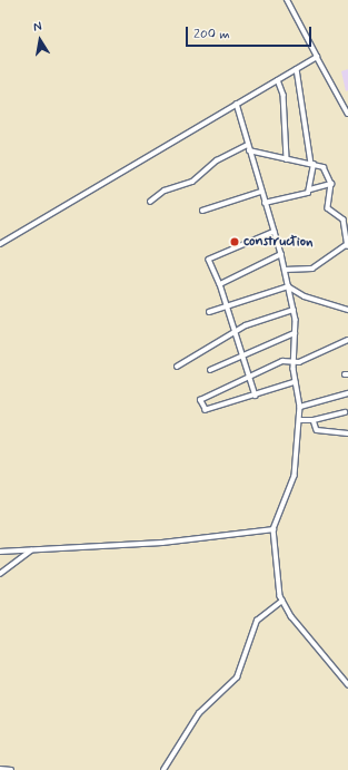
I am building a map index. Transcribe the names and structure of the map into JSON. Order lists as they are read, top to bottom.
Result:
{
  "places": ["construction"],
  "scale_bar": "200 m",
  "north": "top"
}
